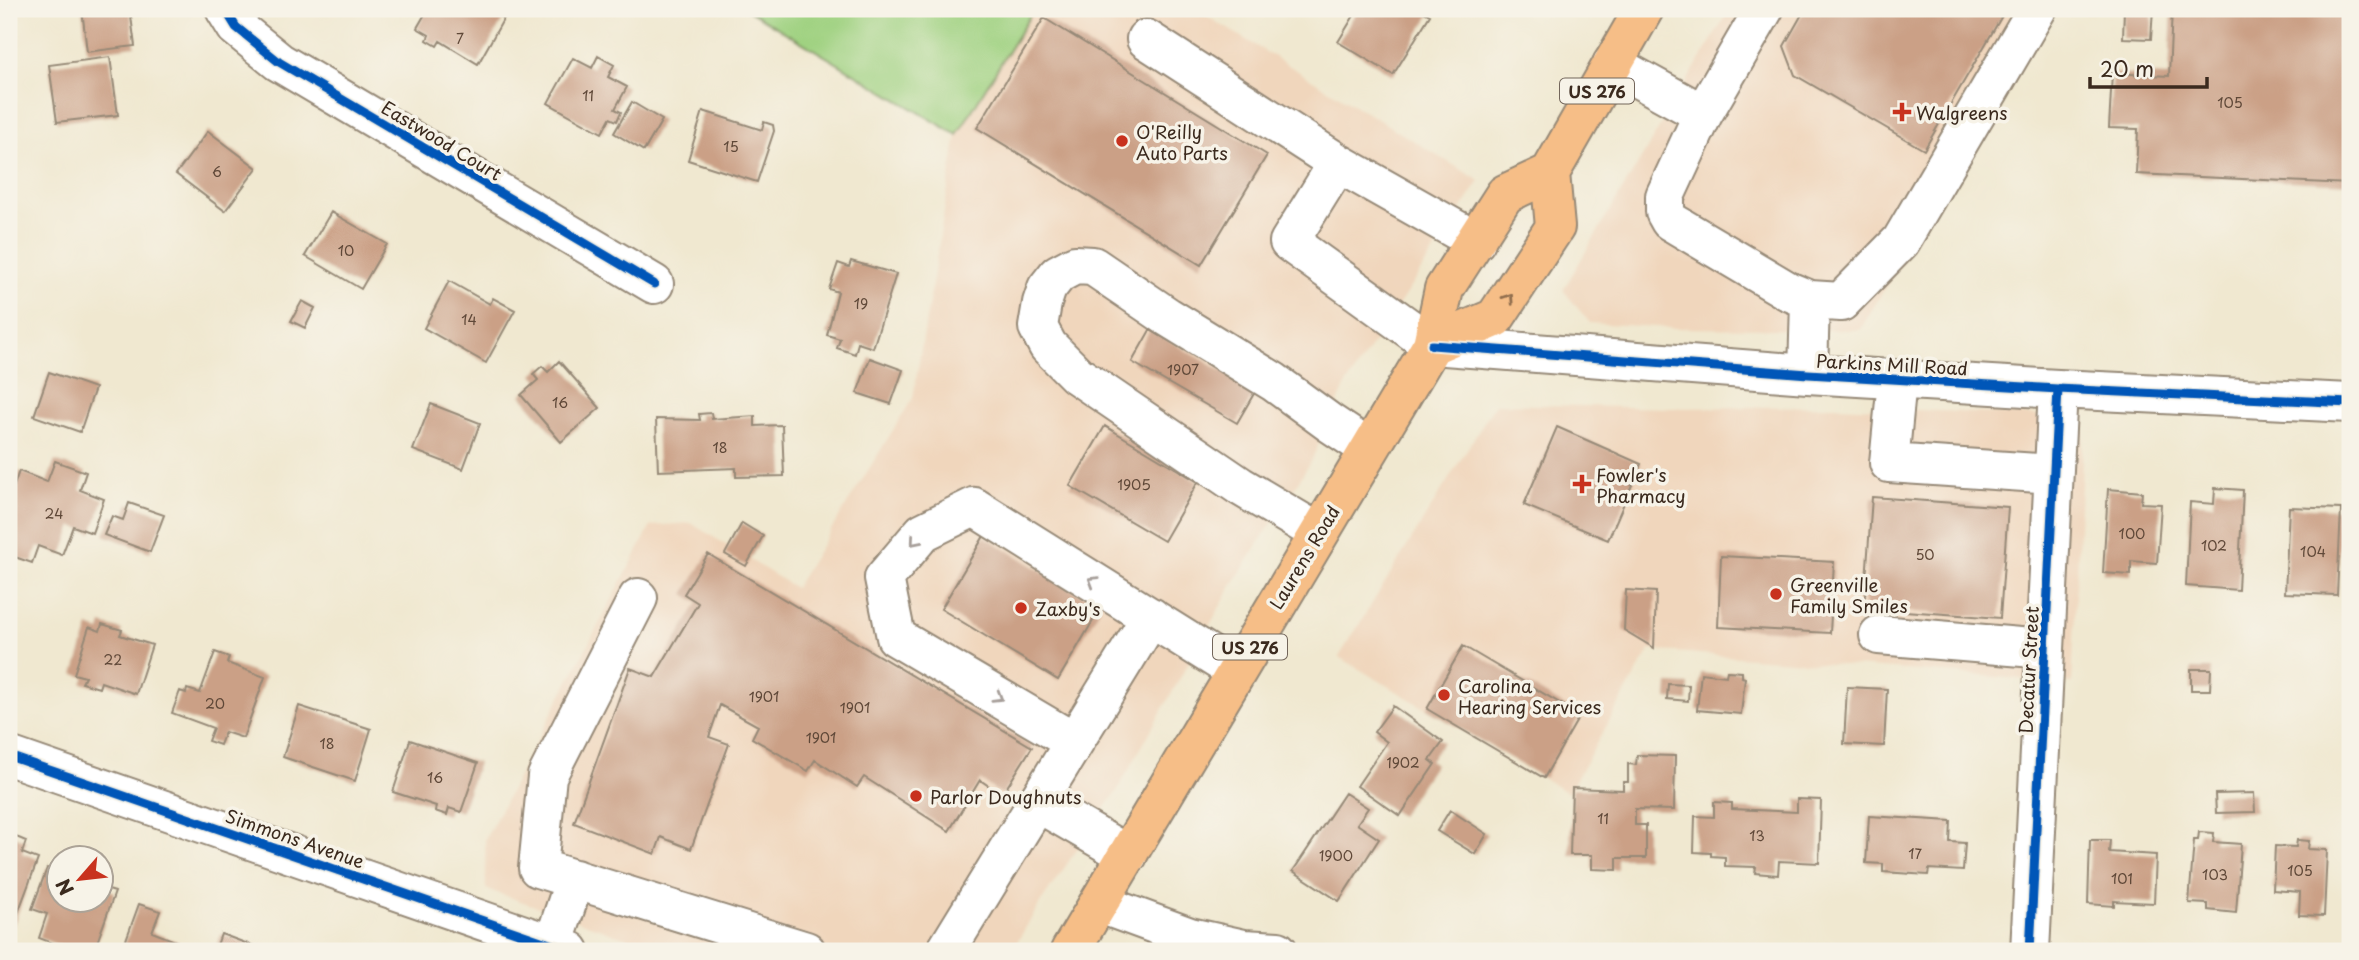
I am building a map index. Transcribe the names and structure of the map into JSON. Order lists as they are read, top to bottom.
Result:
{
  "streets": {
    "main road": ["US 276", "Laurens Road"],
    "street": [
      "Eastwood Court",
      "Parkins Mill Road",
      "Decatur Street",
      "Simmons Avenue"
    ]
  },
  "crossings": [
    ["US 276", "Laurens Road"],
    ["Parkins Mill Road", "Laurens Road"],
    ["Parkins Mill Road", "Decatur Street"]
  ],
  "places": {
    "health": ["Walgreens", "Fowler's Pharmacy"],
    "other": [
      "O'Reilly Auto Parts",
      "Greenville Family Smiles",
      "Zaxby's",
      "Carolina Hearing Services",
      "Parlor Doughnuts"
    ]
  },
  "house_numbers": [
    "7",
    "11",
    "105",
    "15",
    "6",
    "10",
    "19",
    "14",
    "1907",
    "16",
    "18",
    "1905",
    "24",
    "100",
    "102",
    "104",
    "50",
    "22",
    "1901",
    "20",
    "1901",
    "1901",
    "18",
    "1902",
    "16",
    "11",
    "13",
    "17",
    "1900",
    "105",
    "103",
    "101"
  ],
  "scale_bar": "20 m",
  "north": "bottom left"
}
